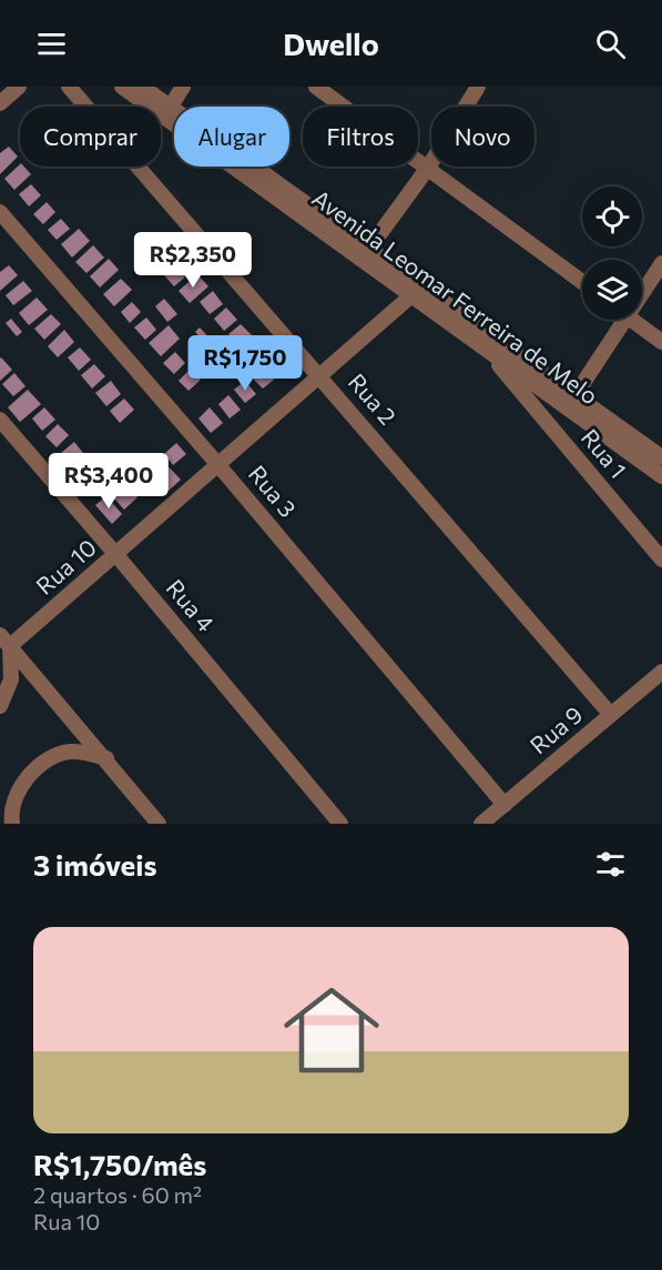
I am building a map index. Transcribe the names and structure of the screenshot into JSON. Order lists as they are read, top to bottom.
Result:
{
  "streets": {
    "street": [
      "Avenida Leomar Ferreira de Melo",
      "Rua 2",
      "Rua 1",
      "Rua 3",
      "Rua 10",
      "Rua 4",
      "Rua 9"
    ]
  },
  "crossings": [
    ["Avenida Leomar Ferreira de Melo", "Rua 1"],
    ["Avenida Leomar Ferreira de Melo", "Rua 10"],
    ["Rua 2", "Rua 10"],
    ["Rua 2", "Rua 9"],
    ["Rua 3", "Rua 10"],
    ["Rua 3", "Rua 9"],
    ["Rua 10", "Rua 4"]
  ],
  "page": {
    "header": "Dwello",
    "chip": [
      "Comprar",
      "Alugar",
      "Filtros",
      "Novo"
    ],
    "price": ["R$2,350", "R$1,750", "R$3,400"],
    "heading": "3 imóveis",
    "list": [
      {
        "name": "R$1,750/mês",
        "note": "2 quartos · 60 m² · Rua 10"
      }
    ]
  }
}
